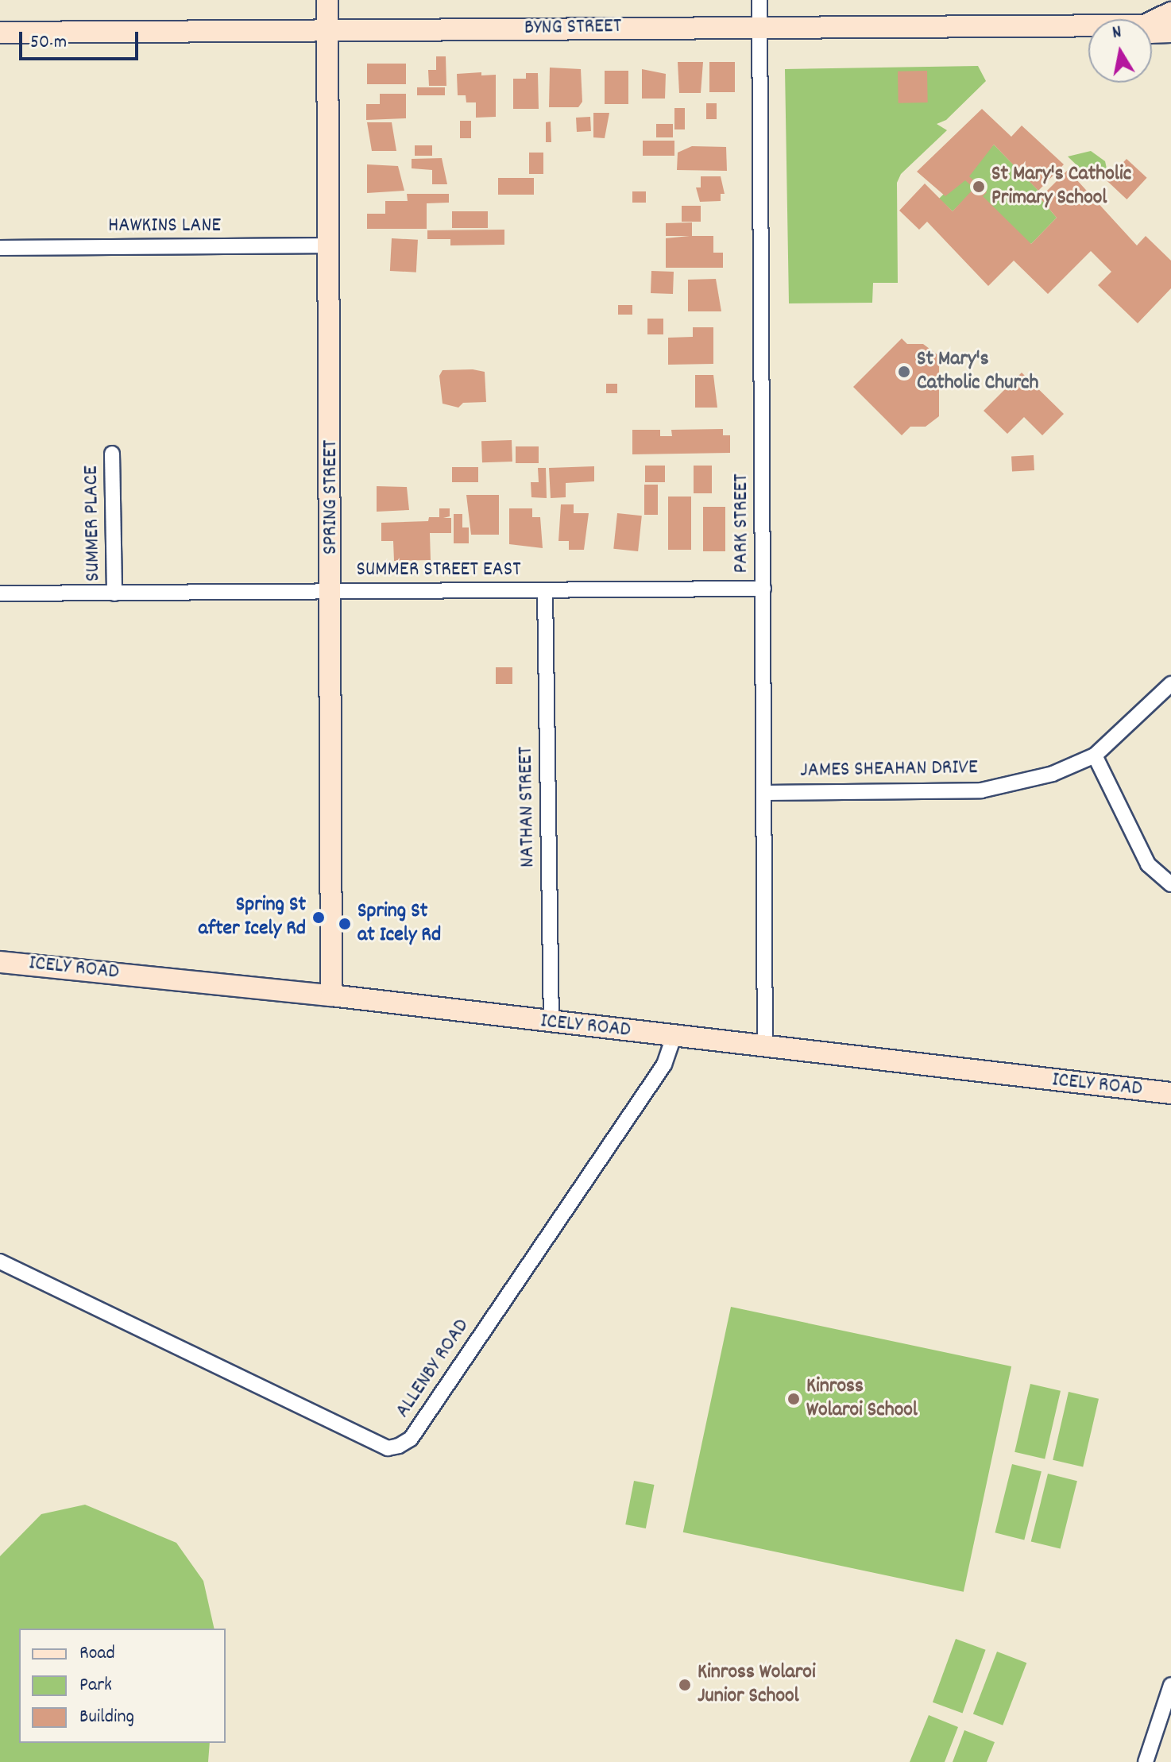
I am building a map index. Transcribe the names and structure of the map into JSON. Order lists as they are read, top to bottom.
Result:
{
  "streets": {
    "street": [
      "BYNG STREET",
      "HAWKINS LANE",
      "SPRING STREET",
      "SUMMER PLACE",
      "PARK STREET",
      "SUMMER STREET EAST",
      "JAMES SHEAHAN DRIVE",
      "NATHAN STREET",
      "ICELY ROAD",
      "ALLENBY ROAD"
    ]
  },
  "crossings": [
    ["BYNG STREET", "SPRING STREET"],
    ["BYNG STREET", "PARK STREET"],
    ["HAWKINS LANE", "SPRING STREET"],
    ["SPRING STREET", "SUMMER STREET EAST"],
    ["SPRING STREET", "ICELY ROAD"],
    ["SUMMER PLACE", "SUMMER STREET EAST"],
    ["PARK STREET", "SUMMER STREET EAST"],
    ["PARK STREET", "JAMES SHEAHAN DRIVE"],
    ["PARK STREET", "ICELY ROAD"],
    ["SUMMER STREET EAST", "NATHAN STREET"],
    ["NATHAN STREET", "ICELY ROAD"],
    ["ICELY ROAD", "ALLENBY ROAD"]
  ],
  "places": [
    "St Mary's Catholic Primary School",
    "St Mary's Catholic Church",
    "Spring St after Icely Rd",
    "Spring St at Icely Rd",
    "Kinross Wolaroi School",
    "Kinross Wolaroi Junior School"
  ],
  "legend": ["Road", "Park", "Building"],
  "scale_bar": "50 m",
  "north": "top"
}
